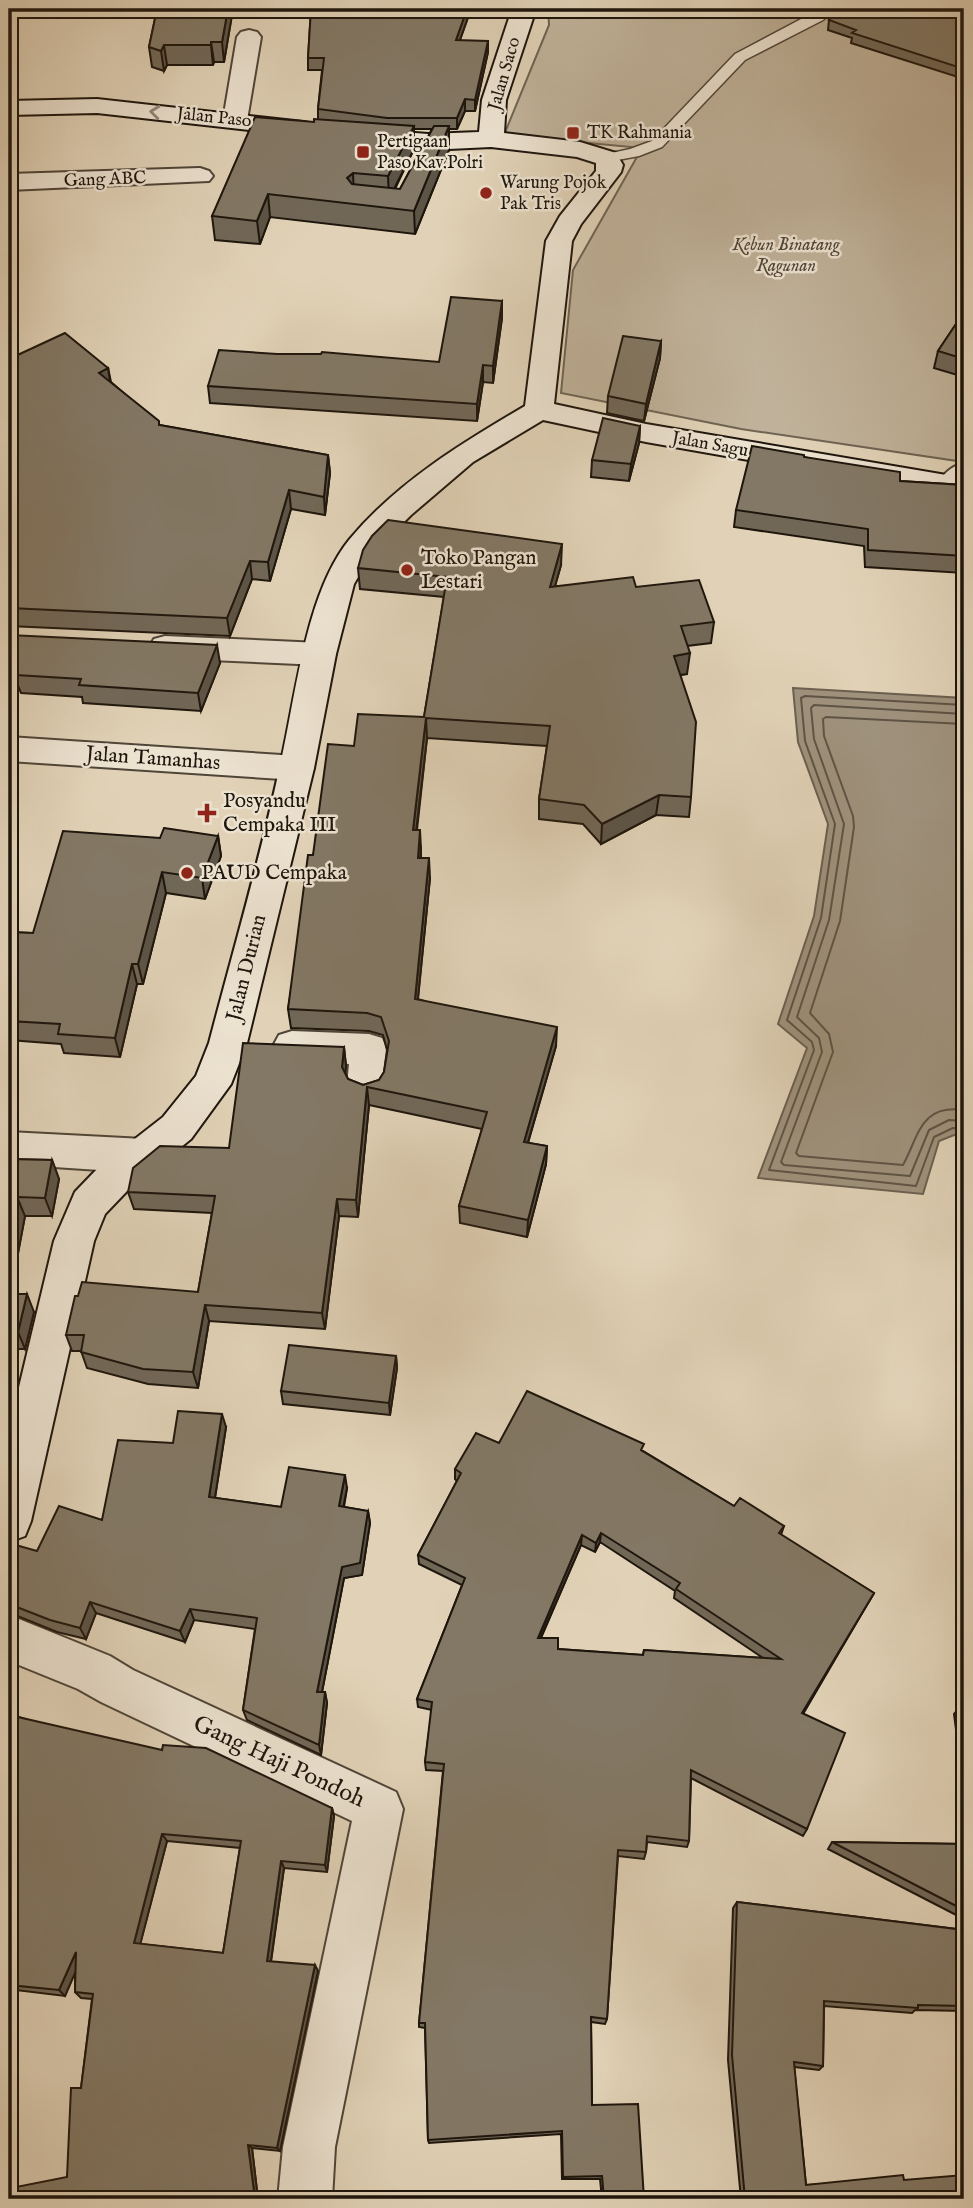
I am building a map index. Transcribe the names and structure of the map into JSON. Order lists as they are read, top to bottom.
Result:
{
  "streets": {
    "main road": [
      "Jalan Saco",
      "Jalan Paso",
      "Gang ABC",
      "Jalan Sagu",
      "Jalan Tamanhas",
      "Jalan Durian",
      "Gang Haji Pondoh"
    ]
  },
  "crossings": [
    ["Jalan Saco", "Jalan Paso"],
    ["Jalan Sagu", "Jalan Durian"],
    ["Jalan Tamanhas", "Jalan Durian"]
  ],
  "one_way": ["Jalan Paso"],
  "parks": ["Kebun Binatang Ragunan"],
  "places": {
    "transit": ["TK Rahmania", "Pertigaan Paso Kav.Polri"],
    "other": ["Warung Pojok Pak Tris", "Toko Pangan Lestari", "PAUD Cempaka"],
    "health": ["Posyandu Cempaka III"]
  }
}
